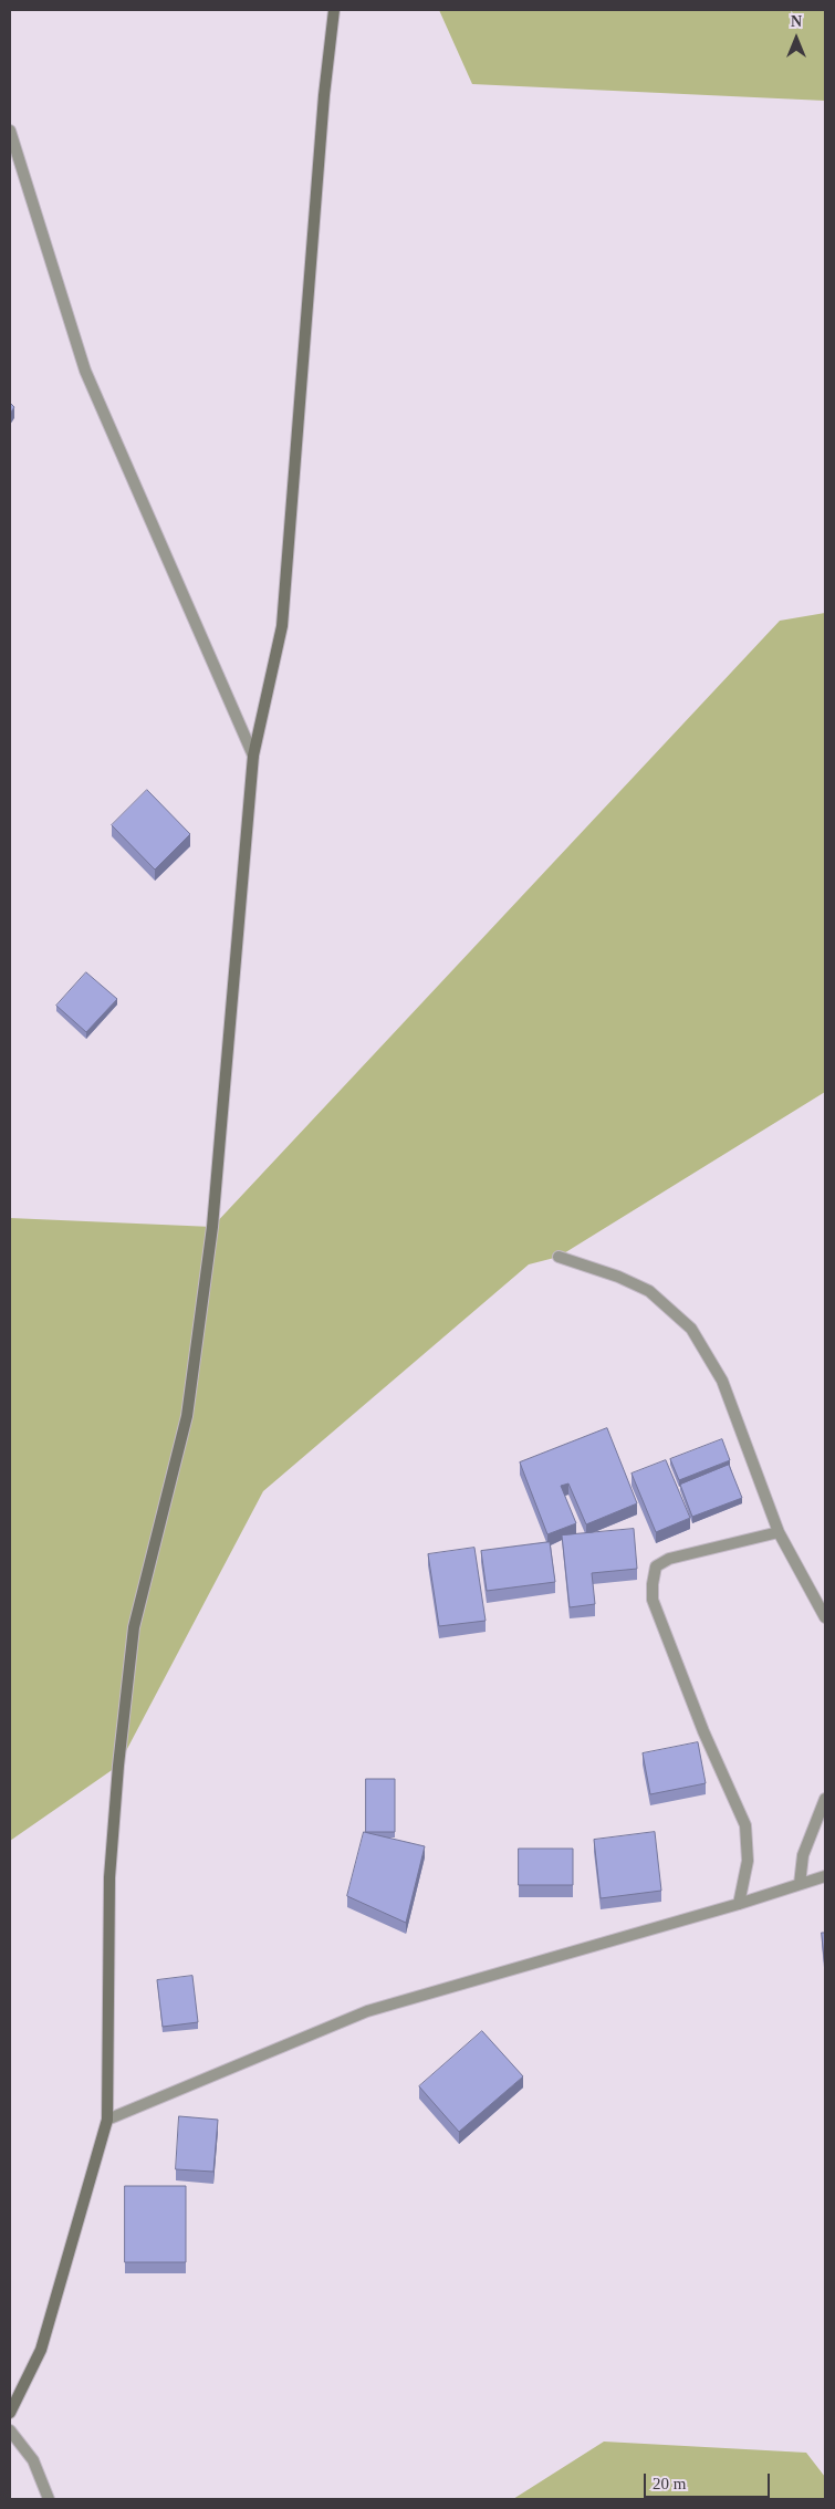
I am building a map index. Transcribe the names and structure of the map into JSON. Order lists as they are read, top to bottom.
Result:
{
  "scale_bar": "20 m",
  "north": "top"
}
